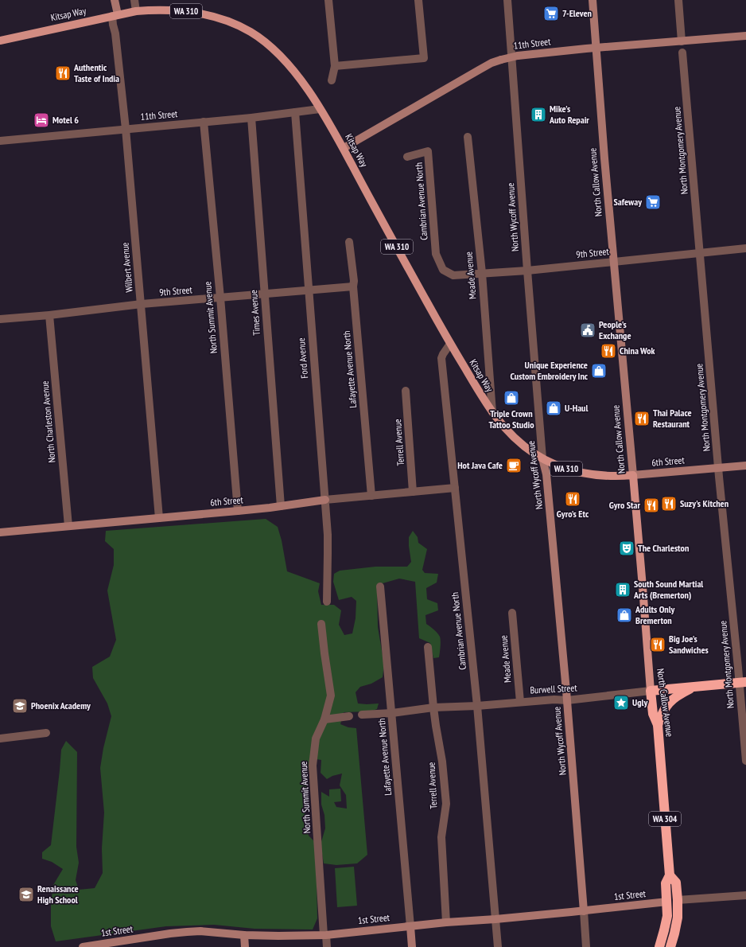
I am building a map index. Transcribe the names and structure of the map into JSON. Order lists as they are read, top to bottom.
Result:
{
  "streets": {
    "highway": ["North Callow Avenue", "Burwell Street", "WA 304"],
    "main road": ["WA 310", "Kitsap Way", "6th Street"],
    "street": [
      "11th Street",
      "North Montgomery Avenue",
      "Cambrian Avenue North",
      "North Wycoff Avenue",
      "9th Street",
      "Wilbert Avenue",
      "Meade Avenue",
      "Times Avenue",
      "North Summit Avenue",
      "Ford Avenue",
      "Lafayette Avenue North",
      "North Charleston Avenue",
      "Terrell Avenue",
      "1st Street"
    ]
  },
  "crossings": [
    ["Kitsap Way", "11th Street"],
    ["Kitsap Way", "Cambrian Avenue North"],
    ["Kitsap Way", "North Wycoff Avenue"],
    ["Kitsap Way", "Wilbert Avenue"],
    ["Kitsap Way", "Meade Avenue"],
    ["Kitsap Way", "6th Street"],
    ["11th Street", "North Callow Avenue"],
    ["11th Street", "Wilbert Avenue"],
    ["11th Street", "Times Avenue"],
    ["11th Street", "North Summit Avenue"],
    ["11th Street", "Ford Avenue"],
    ["North Montgomery Avenue", "9th Street"],
    ["North Montgomery Avenue", "6th Street"],
    ["North Montgomery Avenue", "Burwell Street"],
    ["North Callow Avenue", "9th Street"],
    ["North Callow Avenue", "6th Street"],
    ["North Callow Avenue", "Burwell Street"],
    ["North Callow Avenue", "WA 304"],
    ["North Callow Avenue", "1st Street"],
    ["Cambrian Avenue North", "9th Street"],
    ["Cambrian Avenue North", "6th Street"],
    ["Cambrian Avenue North", "Burwell Street"],
    ["Cambrian Avenue North", "1st Street"],
    ["North Wycoff Avenue", "9th Street"],
    ["North Wycoff Avenue", "Burwell Street"],
    ["North Wycoff Avenue", "1st Street"],
    ["9th Street", "Wilbert Avenue"],
    ["9th Street", "Meade Avenue"],
    ["9th Street", "Times Avenue"],
    ["9th Street", "North Summit Avenue"],
    ["9th Street", "Ford Avenue"],
    ["9th Street", "Lafayette Avenue North"],
    ["9th Street", "North Charleston Avenue"],
    ["Wilbert Avenue", "6th Street"],
    ["Meade Avenue", "Burwell Street"],
    ["Times Avenue", "6th Street"],
    ["North Summit Avenue", "6th Street"],
    ["North Summit Avenue", "1st Street"],
    ["Ford Avenue", "6th Street"],
    ["Lafayette Avenue North", "6th Street"],
    ["Lafayette Avenue North", "Burwell Street"],
    ["Lafayette Avenue North", "1st Street"],
    ["North Charleston Avenue", "6th Street"],
    ["Terrell Avenue", "6th Street"],
    ["Terrell Avenue", "Burwell Street"],
    ["Terrell Avenue", "1st Street"],
    ["Burwell Street", "WA 304"],
    ["WA 304", "1st Street"]
  ],
  "places": {
    "supermarket": ["7-Eleven", "Safeway"],
    "restaurant": [
      "Authentic Taste of India",
      "China Wok",
      "Thai Palace Restaurant",
      "Gyro's Etc",
      "Suzy's Kitchen",
      "Gyro Star",
      "Big Joe's Sandwiches"
    ],
    "building": ["Mike's Auto Repair", "South Sound Martial Arts (Bremerton)"],
    "hotel": ["Motel 6"],
    "public building": ["People's Exchange"],
    "shop": [
      "Unique Experience Custom Embroidery Inc",
      "Triple Crown Tattoo Studio",
      "U-Haul",
      "Adults Only Bremerton"
    ],
    "cafe": ["Hot Java Cafe"],
    "theatre": ["The Charleston"],
    "place": ["Ugly"],
    "school or university": ["Phoenix Academy", "Renaissance High School"]
  }
}
